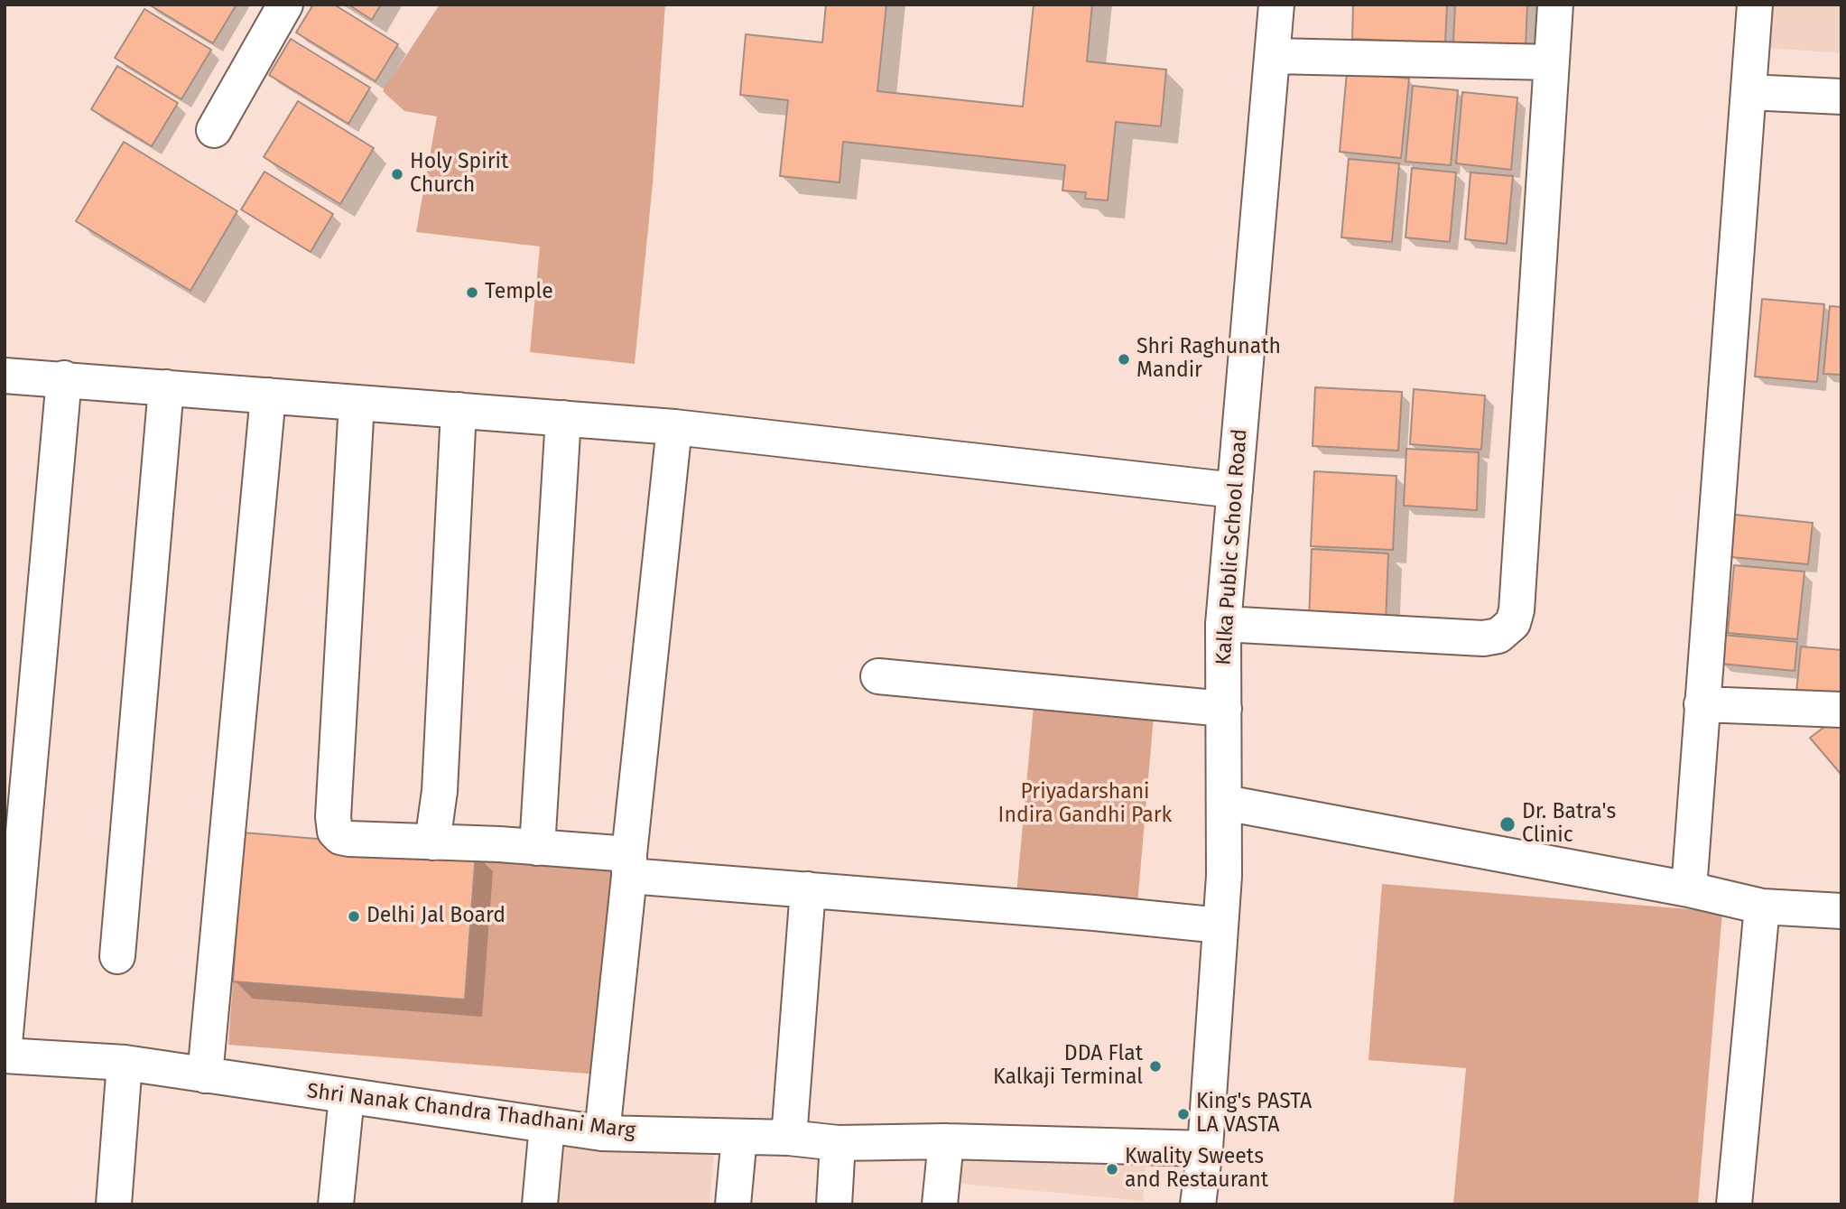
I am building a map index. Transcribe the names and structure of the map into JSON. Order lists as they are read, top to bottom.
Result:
{
  "streets": {
    "street": ["Kalka Public School Road", "Shri Nanak Chandra Thadhani Marg"]
  },
  "crossings": [
    ["Kalka Public School Road", "Shri Nanak Chandra Thadhani Marg"]
  ],
  "parks": ["Priyadarshani Indira Gandhi Park"],
  "places": [
    "Holy Spirit Church",
    "Temple",
    "Shri Raghunath Mandir",
    "Dr. Batra's Clinic",
    "Delhi Jal Board",
    "DDA Flat Kalkaji Terminal",
    "King's PASTA LA VASTA",
    "Kwality Sweets and Restaurant"
  ]
}
